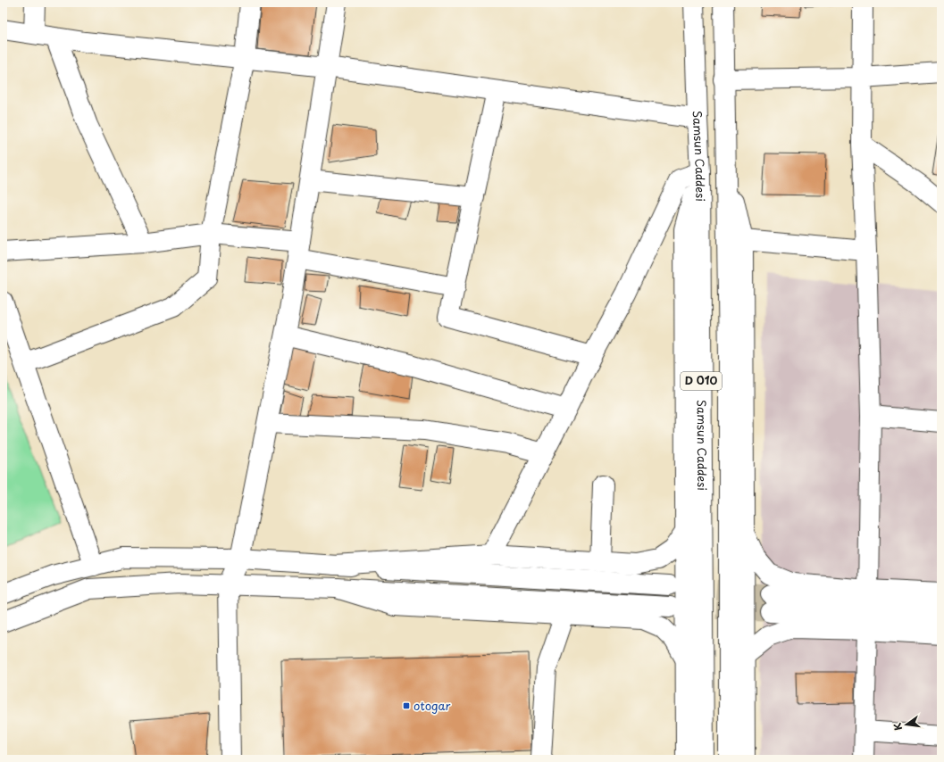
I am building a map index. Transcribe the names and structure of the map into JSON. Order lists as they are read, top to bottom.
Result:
{
  "streets": {
    "main road": ["Samsun Caddesi", "D 010"]
  },
  "places": {
    "transit": ["otogar"]
  },
  "north": "left"
}
